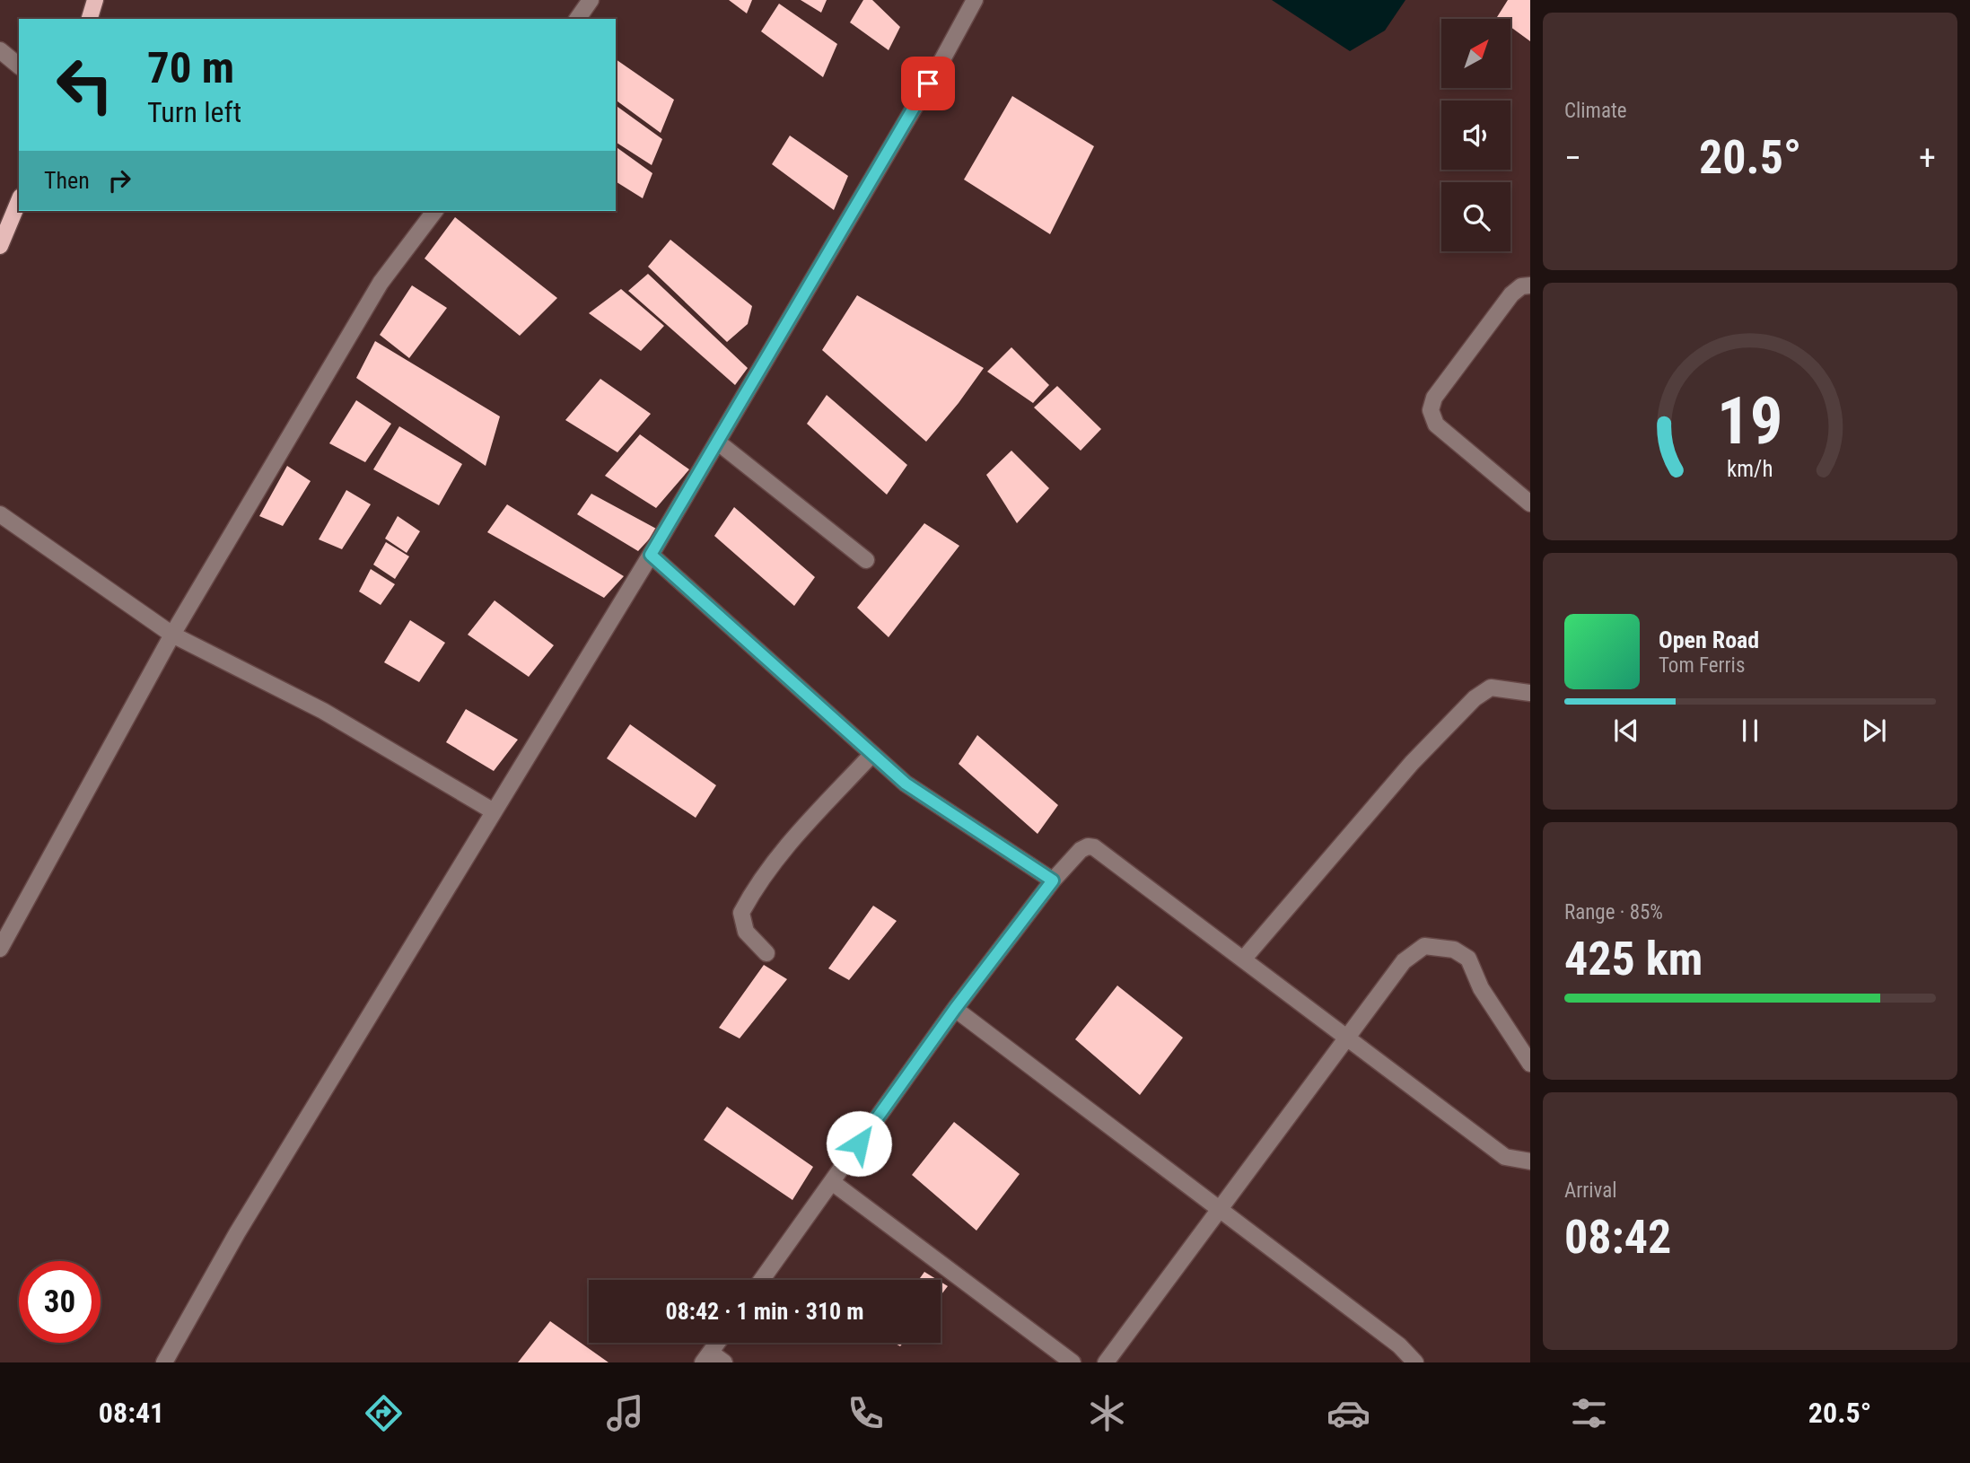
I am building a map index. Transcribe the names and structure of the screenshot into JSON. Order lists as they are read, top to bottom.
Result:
{
  "north": "top right",
  "page": {
    "tile": [
      "Climate",
      ["Range · 85%", "425 km"],
      ["Arrival", "08:42"]
    ],
    "turn": ["70 m", "Turn left"],
    "heat": ["−", "20.5°", "+"],
    "then": "Then",
    "song": ["Open Road", "Tom Ferris"],
    "limit": "30",
    "trip": "08:42 · 1 min · 310 m",
    "tabs": ["08:41", "20.5°"],
    "gauge": ["19", "km/h"]
  }
}
